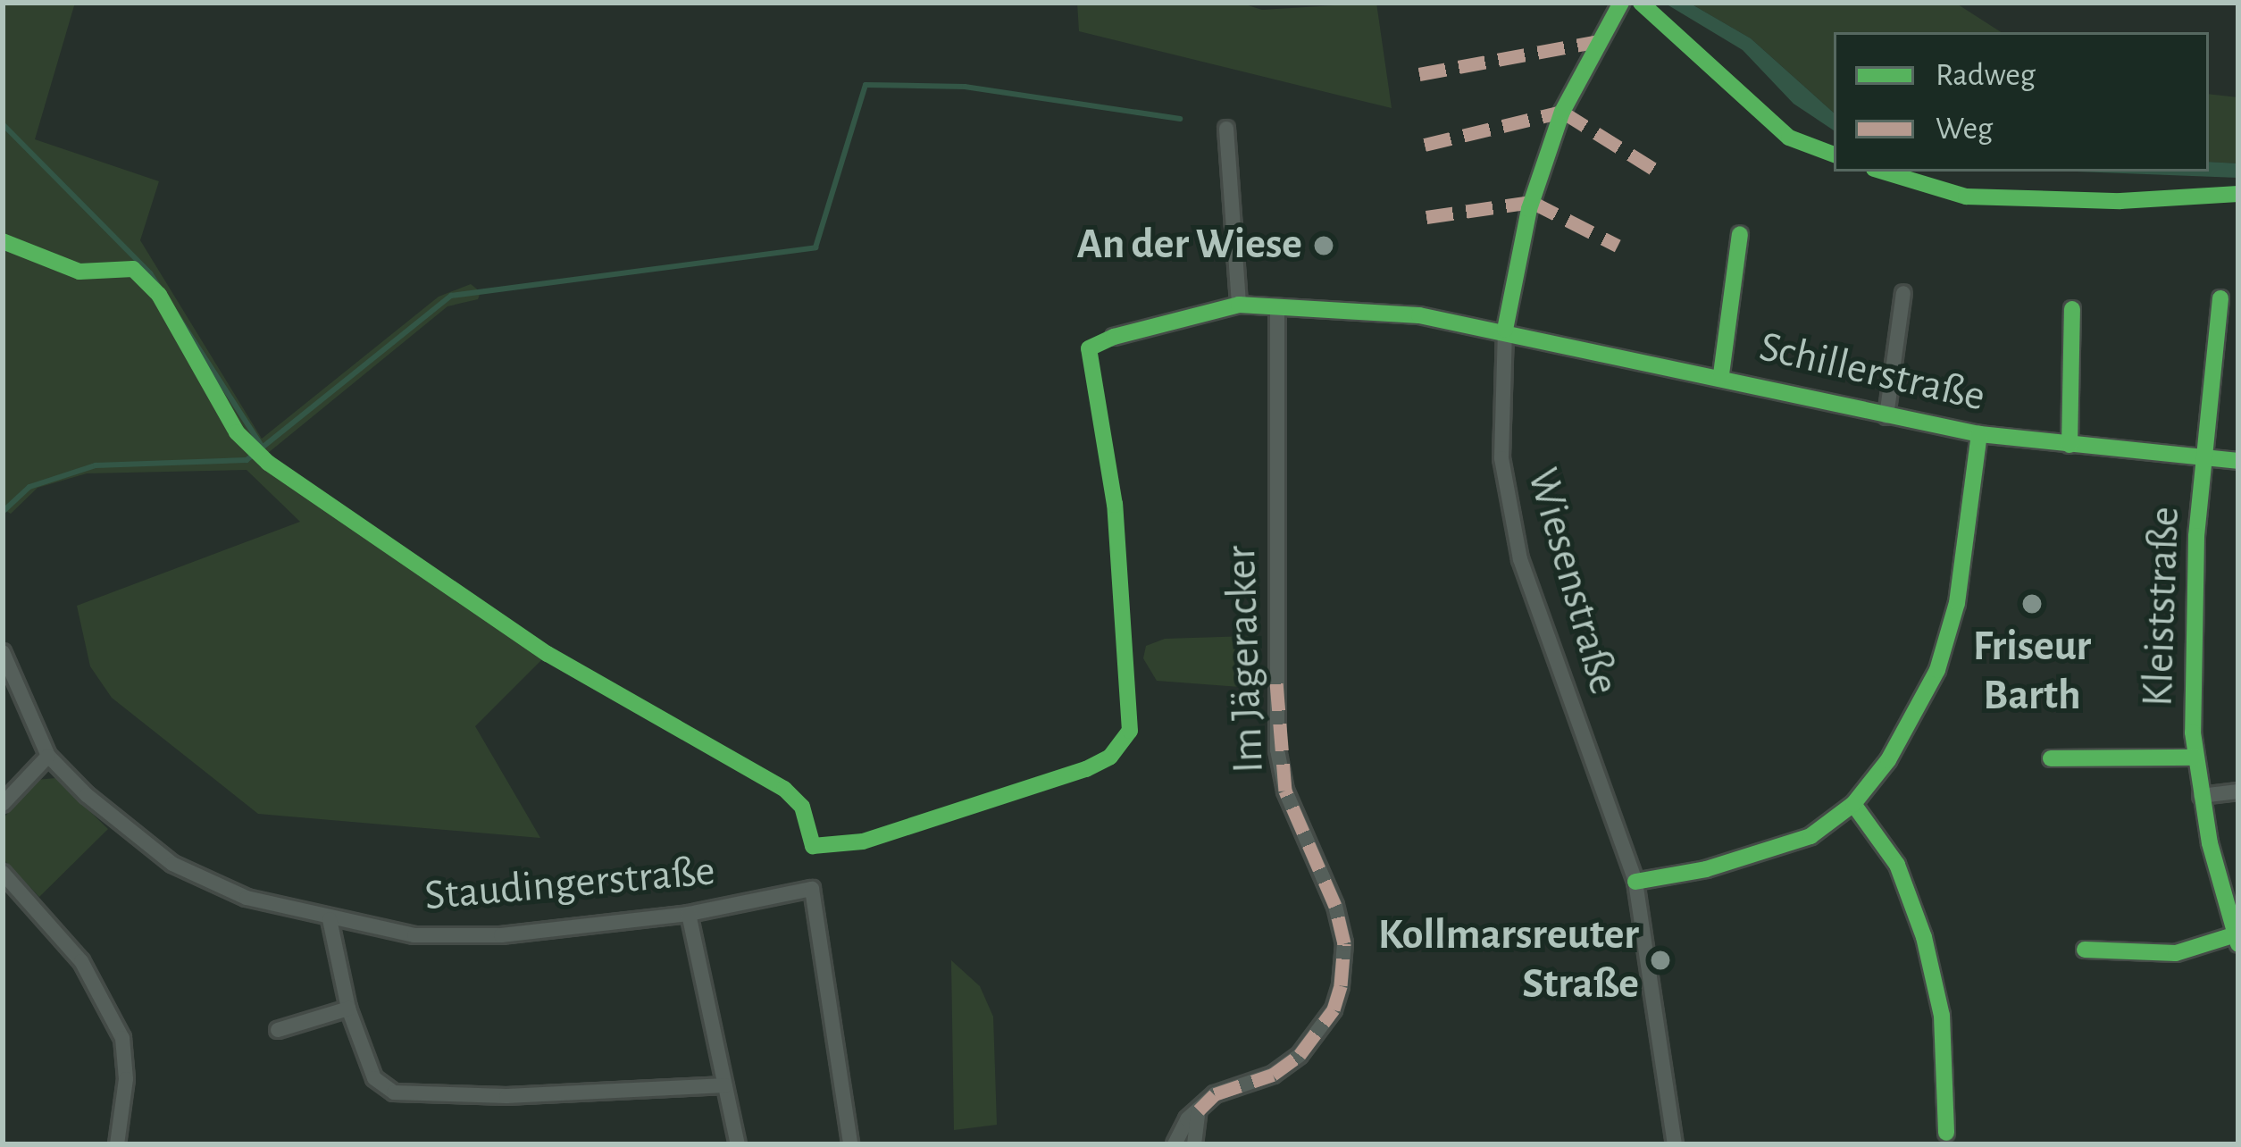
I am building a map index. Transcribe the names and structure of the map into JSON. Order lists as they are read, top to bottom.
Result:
{
  "streets": {
    "street": [
      "Schillerstraße",
      "Wiesenstraße",
      "Kleiststraße",
      "Im Jägeracker",
      "Staudingerstraße"
    ]
  },
  "crossings": [
    ["Schillerstraße", "Wiesenstraße"],
    ["Schillerstraße", "Kleiststraße"],
    ["Schillerstraße", "Im Jägeracker"]
  ],
  "places": ["An der Wiese", "Friseur Barth", "Kollmarsreuter Straße"],
  "legend": ["Radweg", "Weg"]
}
